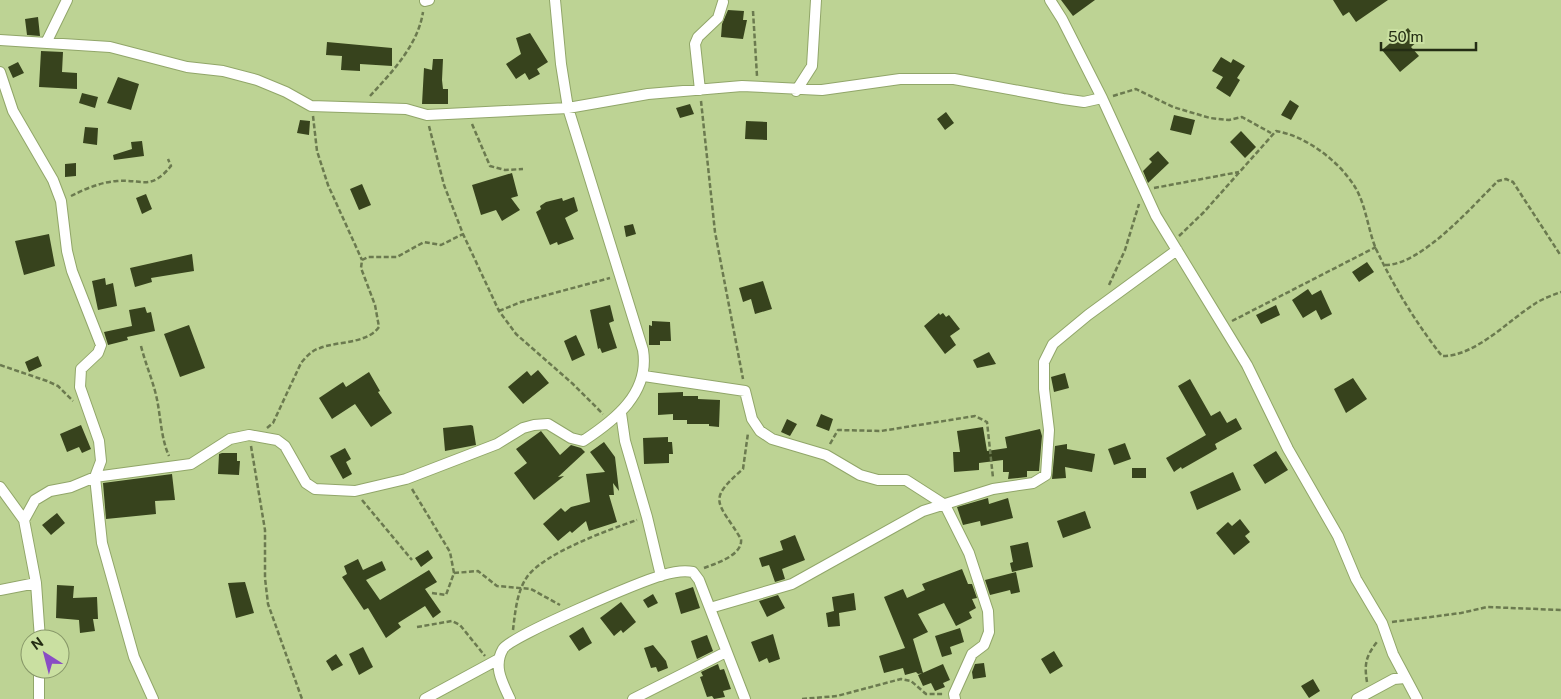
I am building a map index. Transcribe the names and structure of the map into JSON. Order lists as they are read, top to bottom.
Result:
{
  "scale_bar": "50 m",
  "north": "top left"
}
